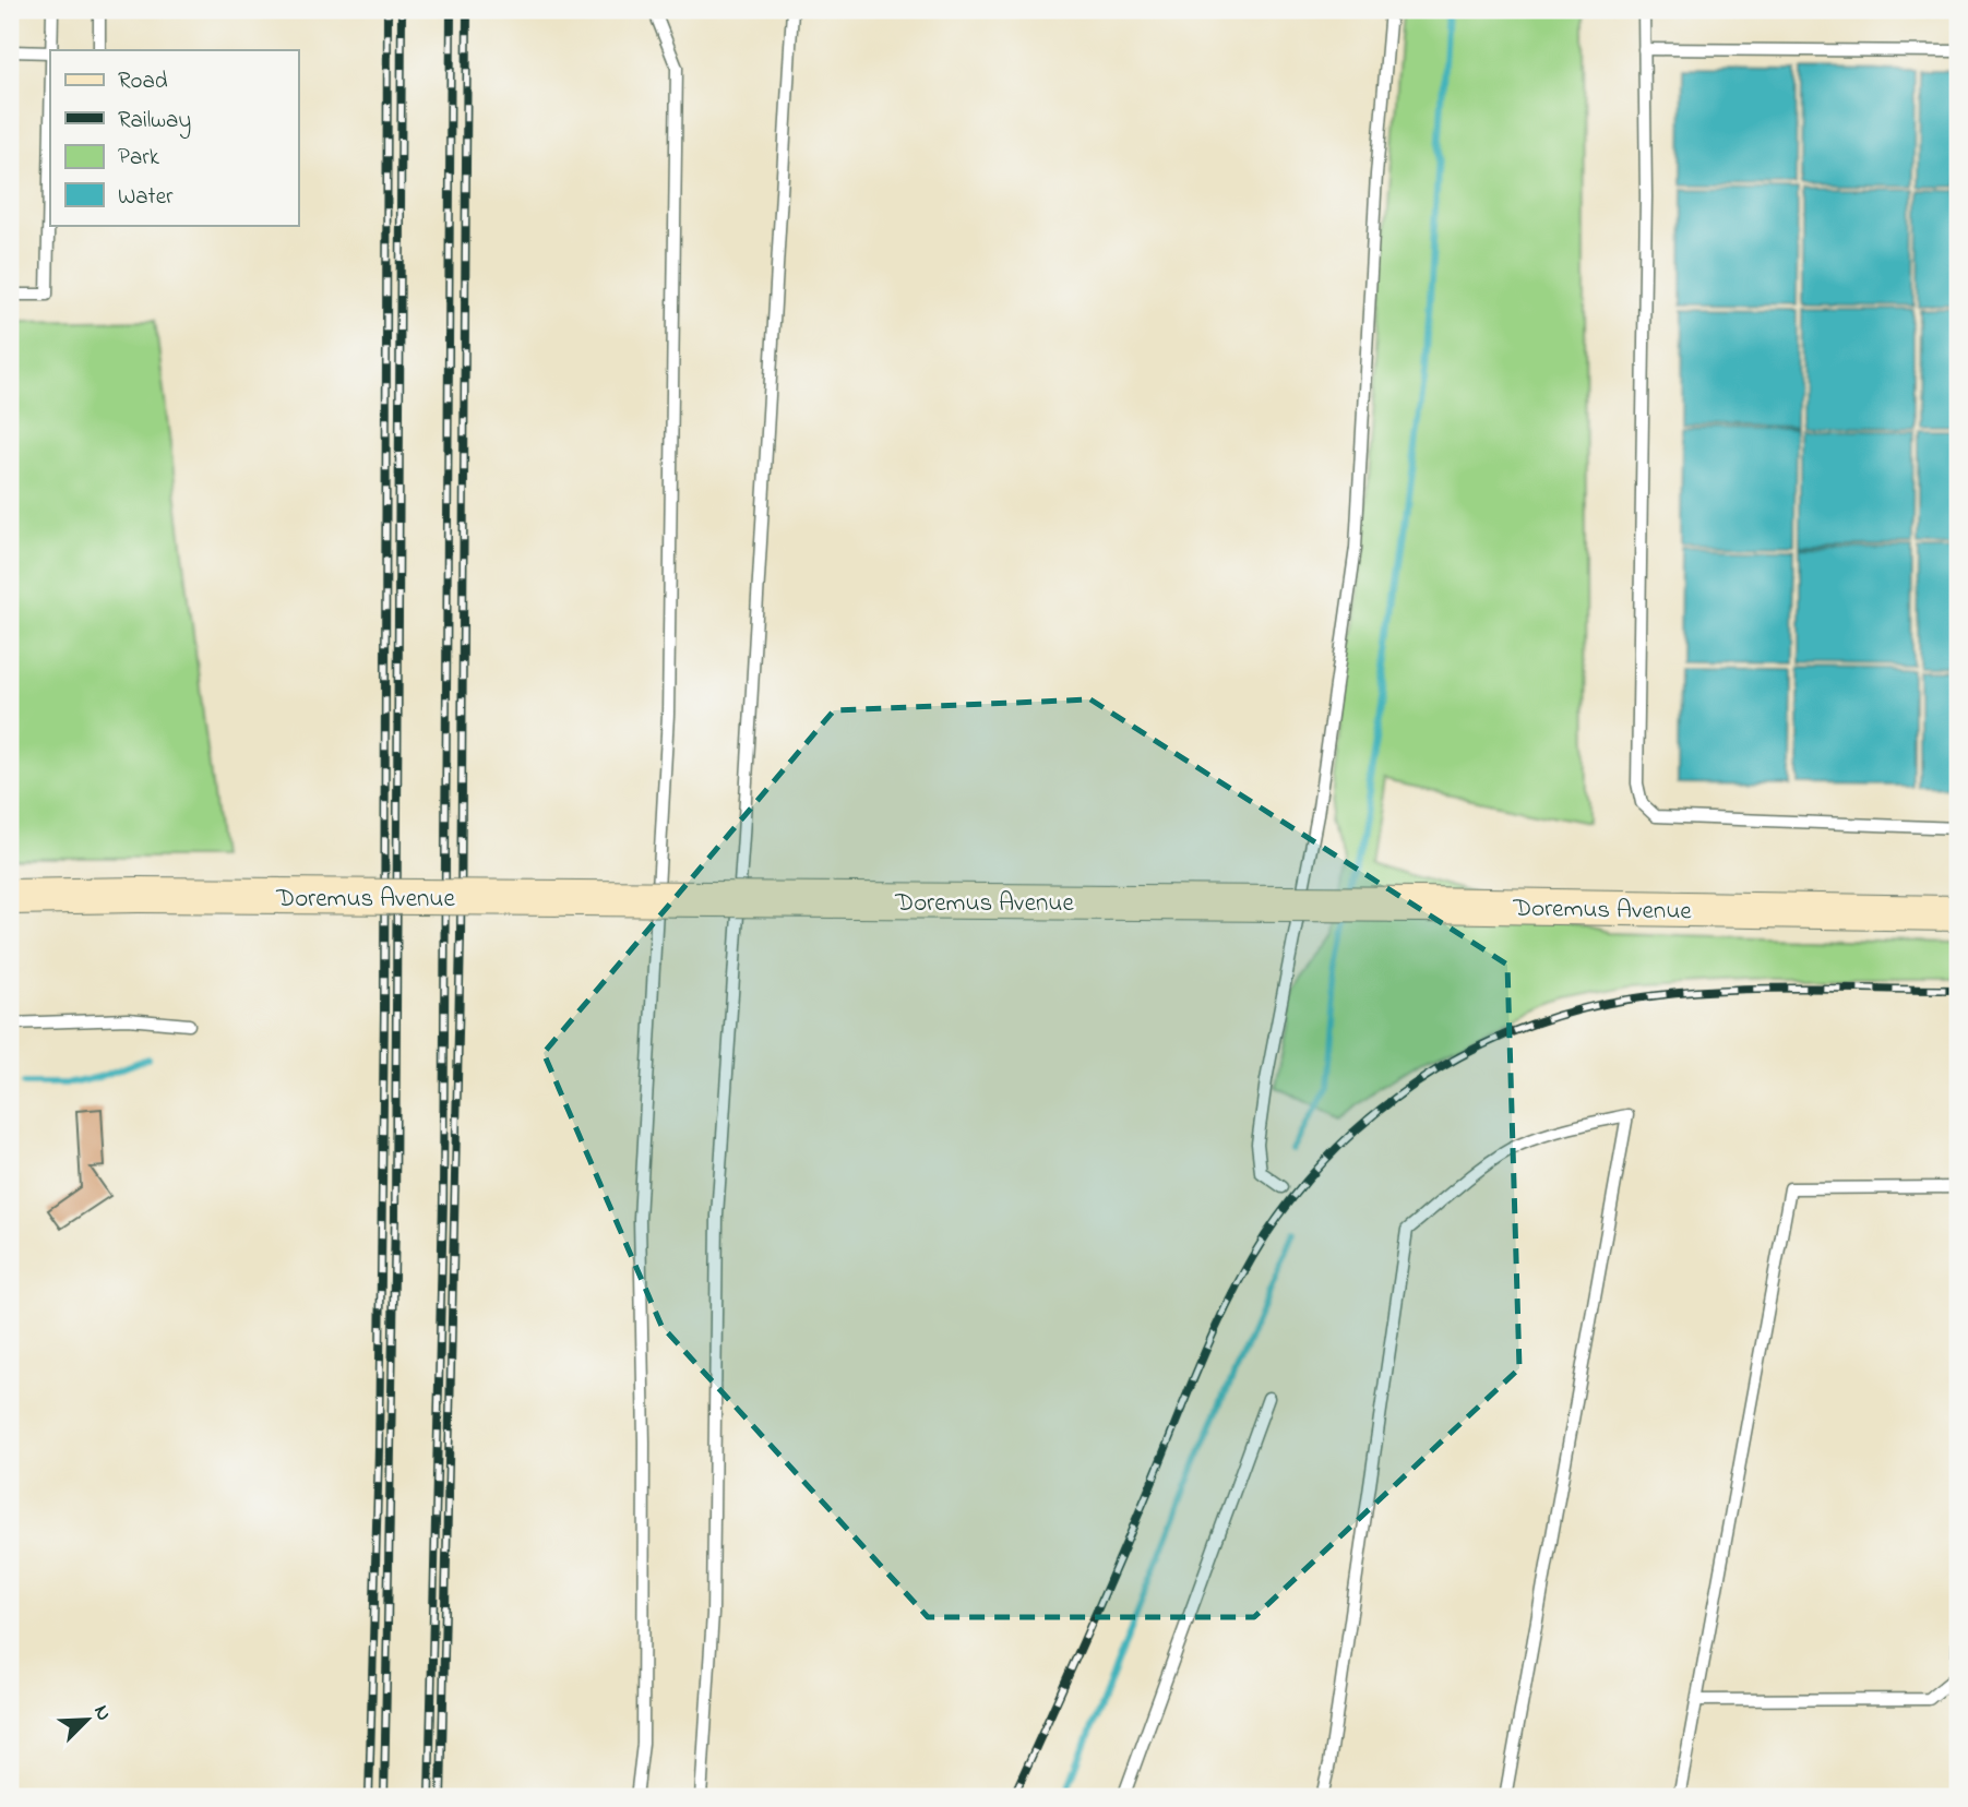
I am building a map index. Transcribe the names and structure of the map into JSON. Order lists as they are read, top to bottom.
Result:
{
  "streets": {
    "main road": ["Doremus Avenue"]
  },
  "legend": [
    "Road",
    "Railway",
    "Park",
    "Water"
  ],
  "north": "top right"
}
